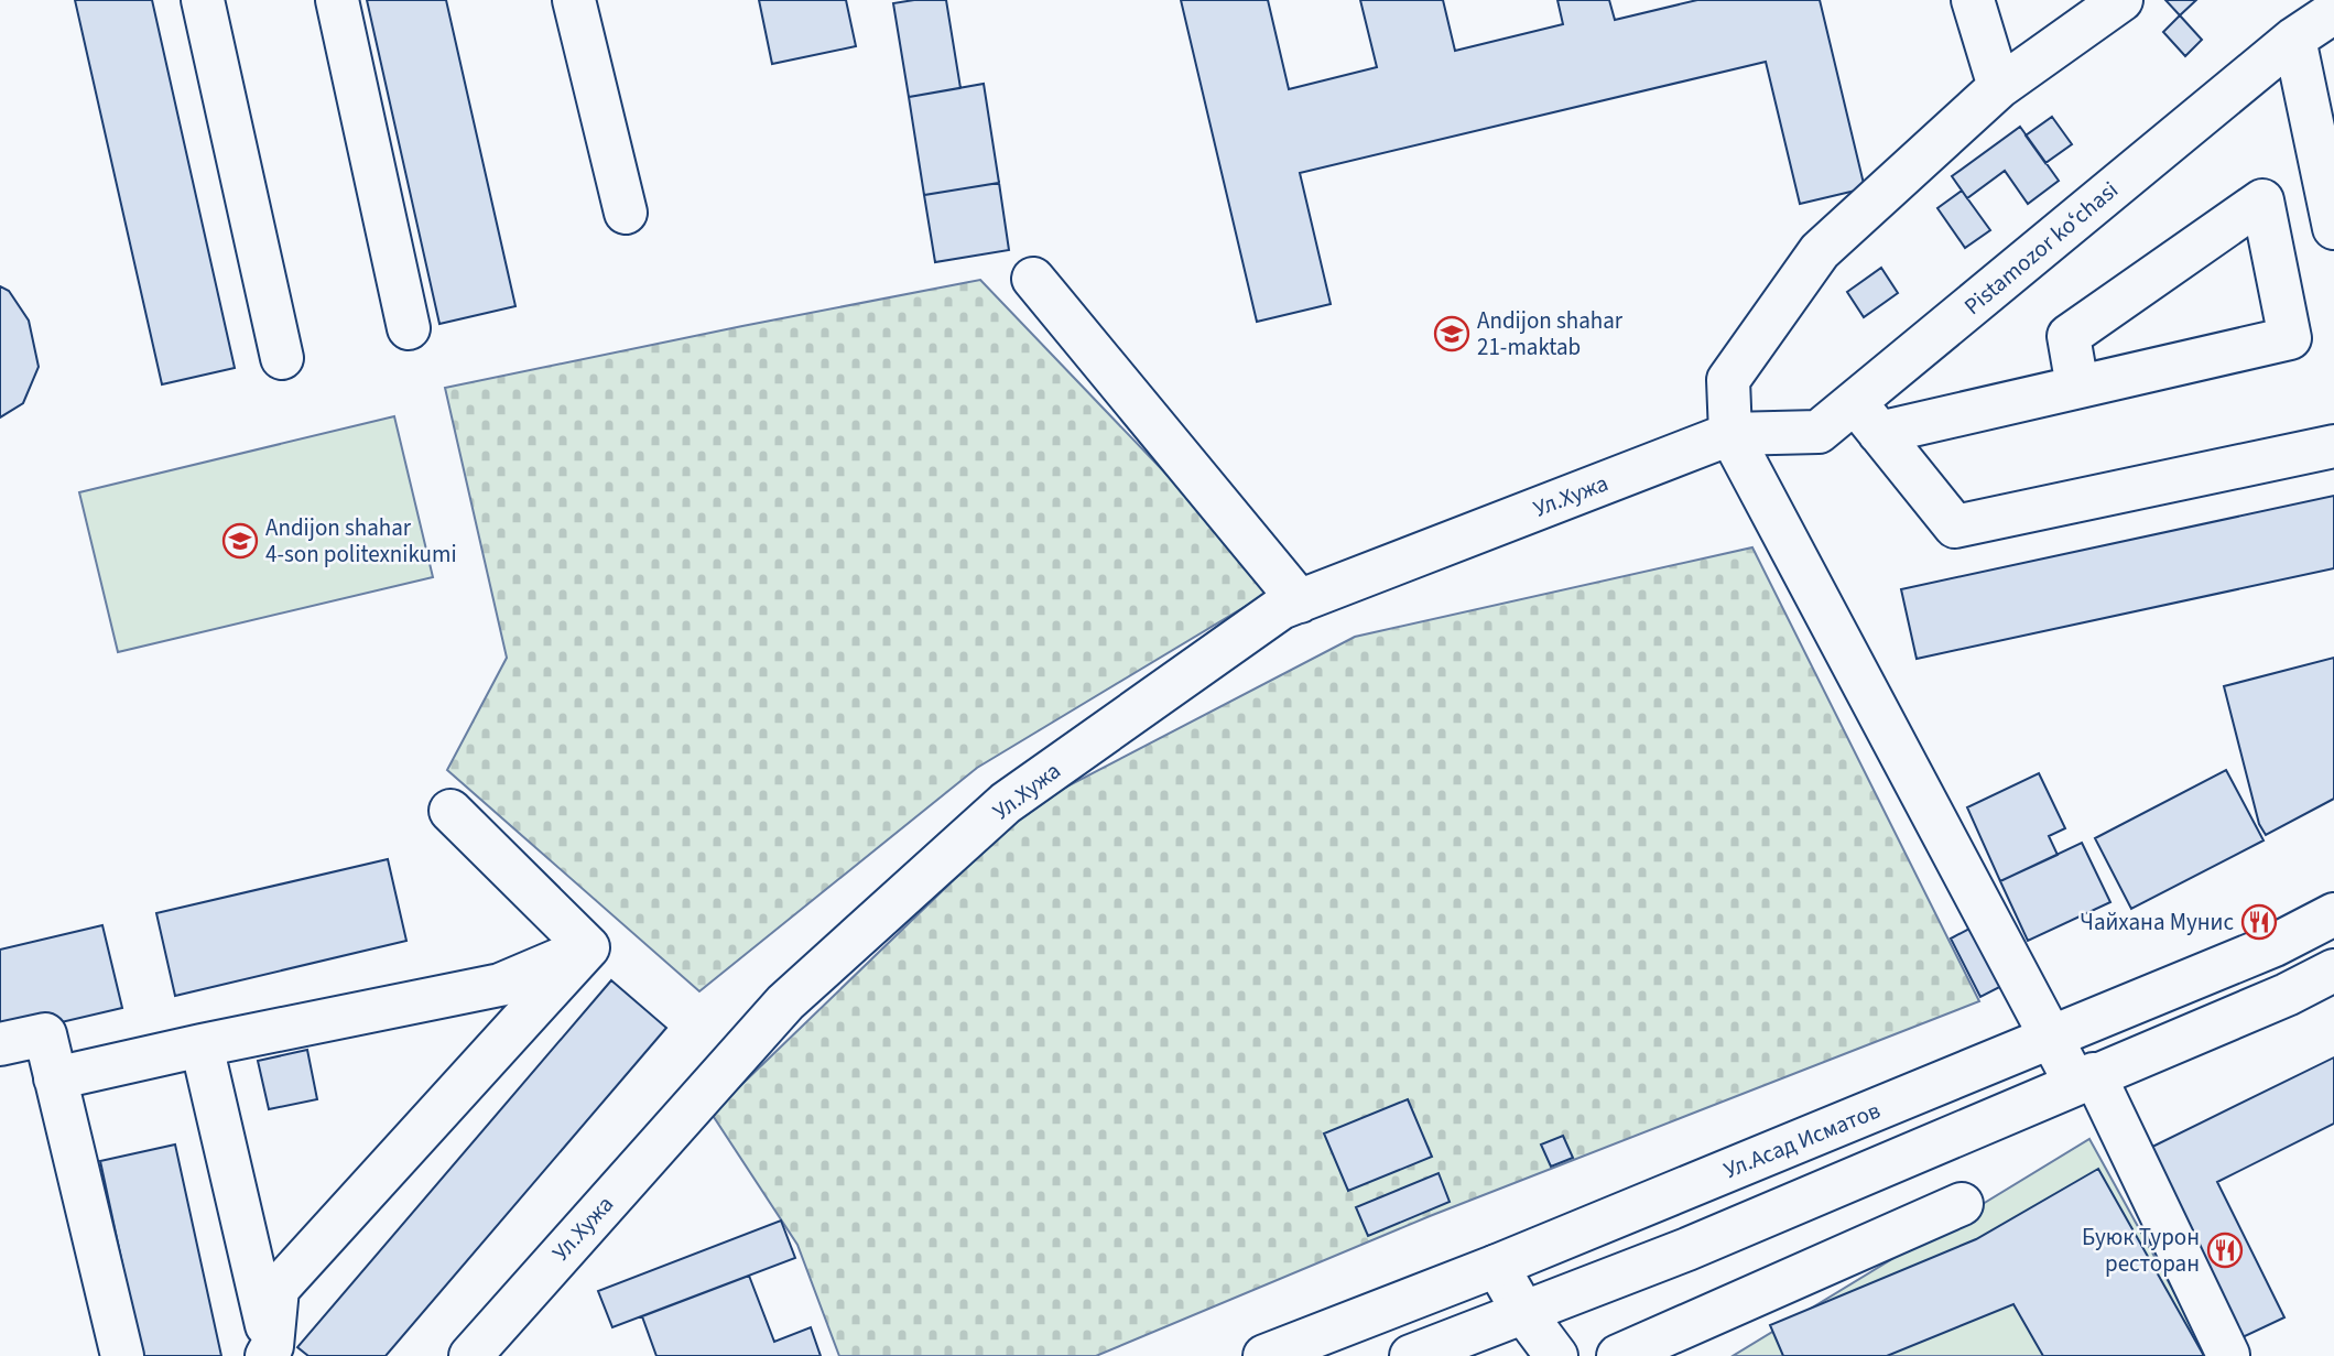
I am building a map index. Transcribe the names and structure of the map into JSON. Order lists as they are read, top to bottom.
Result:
{
  "streets": {
    "street": ["Pistamozor koʻchasi", "Ул.Хужа", "Ул.Асад Исматов"]
  },
  "crossings": [
    ["Pistamozor koʻchasi", "Ул.Хужа"]
  ],
  "places": {
    "school or university": ["Andijon shahar 21-maktab", "Andijon shahar 4-son politexnikumi"],
    "restaurant": ["Чайхана Мунис", "Буюк Турон ресторан"]
  }
}
